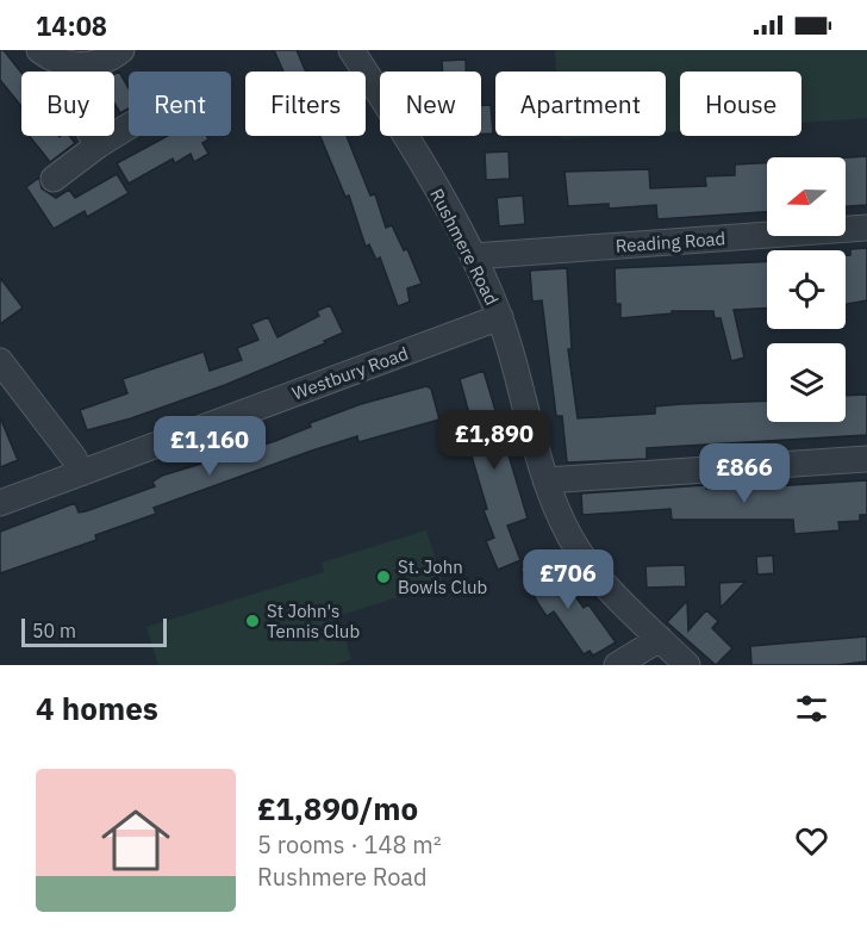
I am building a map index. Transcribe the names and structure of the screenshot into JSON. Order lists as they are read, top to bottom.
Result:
{
  "streets": {
    "street": ["Reading Road", "Rushmere Road", "Westbury Road"]
  },
  "crossings": [
    ["Reading Road", "Rushmere Road"],
    ["Rushmere Road", "Westbury Road"]
  ],
  "places": ["St. John Bowls Club", "St John's Tennis Club"],
  "scale_bar": "50 m",
  "north": "left",
  "page": {
    "status": "14:08",
    "chip": [
      "Buy",
      "Rent",
      "Filters",
      "New",
      "Apartment",
      "House"
    ],
    "price": [
      "£1,890",
      "£1,160",
      "£866",
      "£706"
    ],
    "scale": "50 m",
    "heading": "4 homes",
    "list": [
      {
        "name": "£1,890/mo",
        "note": "5 rooms · 148 m² · Rushmere Road"
      }
    ]
  }
}
